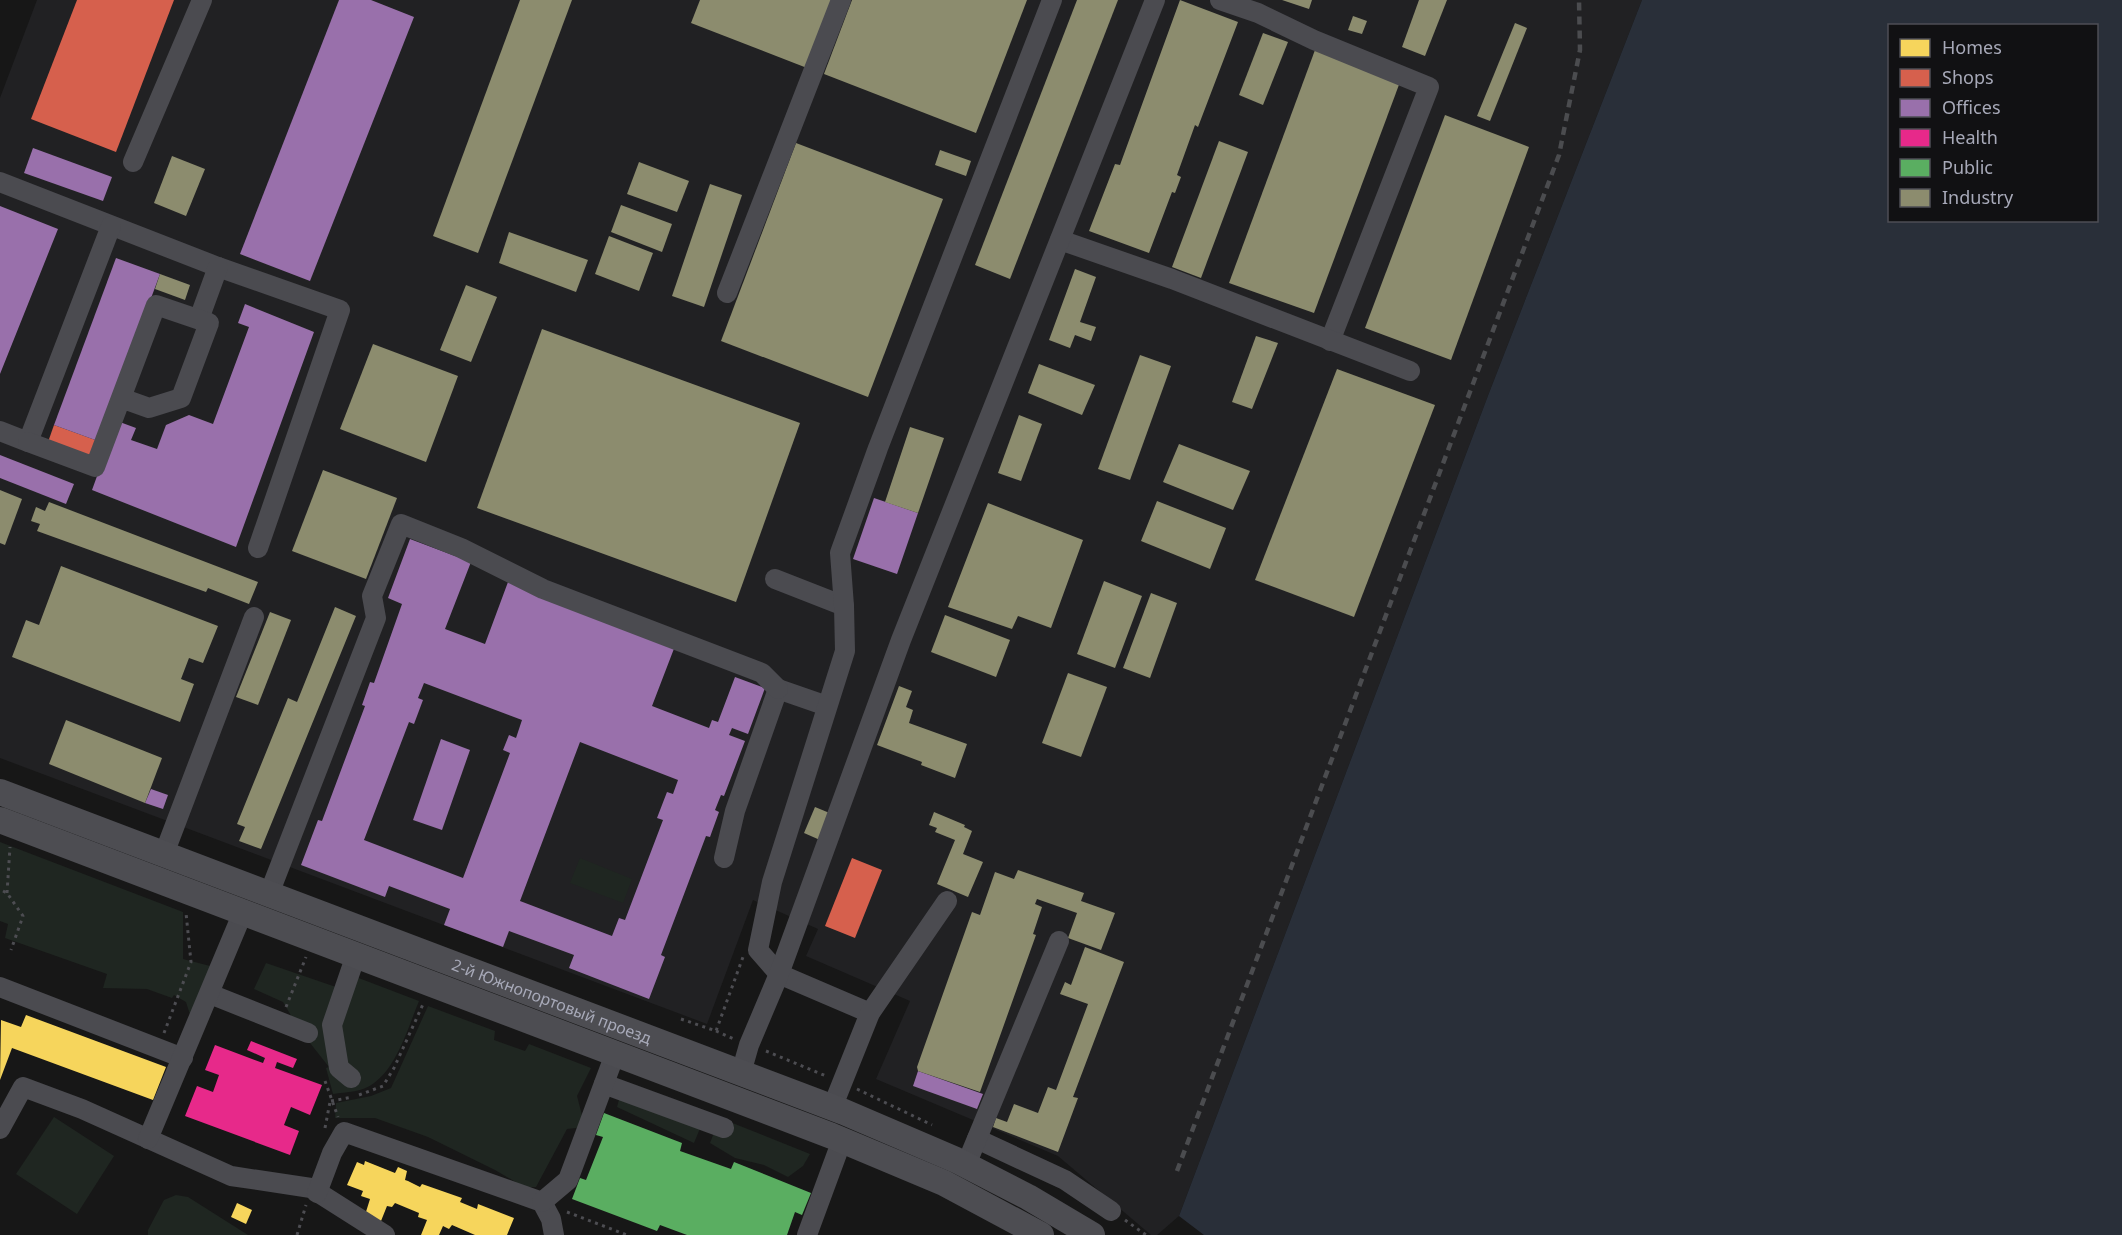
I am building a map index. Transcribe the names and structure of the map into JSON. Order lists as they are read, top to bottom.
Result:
{
  "streets": {
    "main road": ["2-й Южнопортовый проезд"]
  },
  "legend": [
    "Homes",
    "Shops",
    "Offices",
    "Health",
    "Public",
    "Industry"
  ]
}
